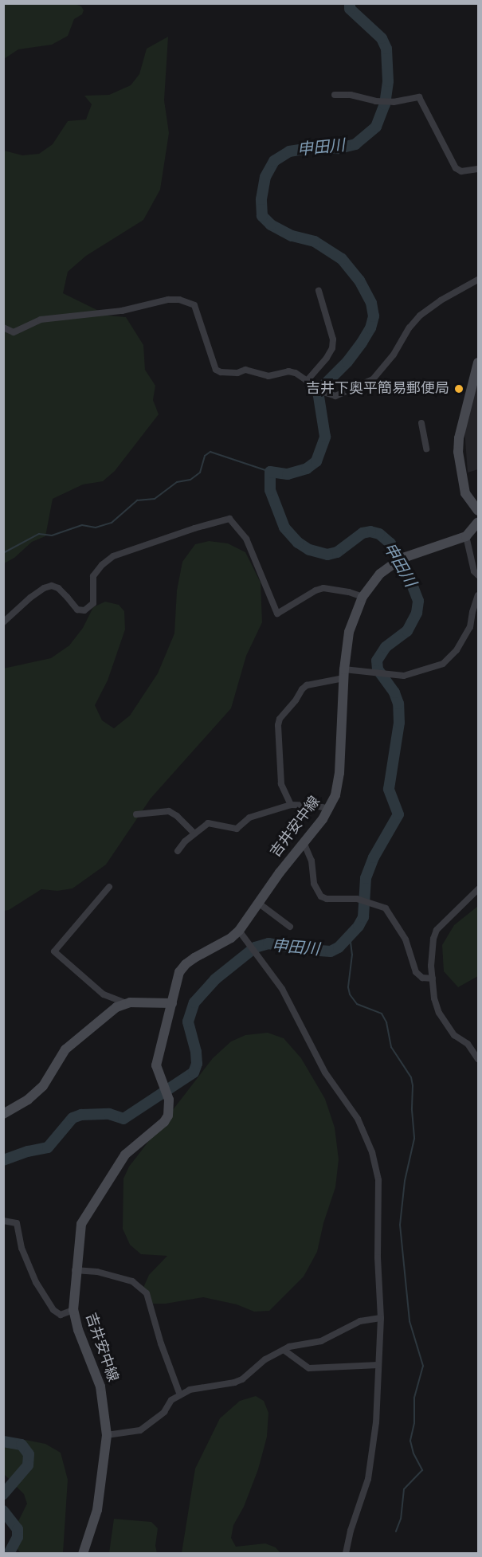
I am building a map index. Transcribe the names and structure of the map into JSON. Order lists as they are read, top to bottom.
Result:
{
  "streets": {
    "main road": ["吉井安中線"]
  },
  "water": ["申田川"],
  "places": ["吉井下奥平簡易郵便局"]
}
